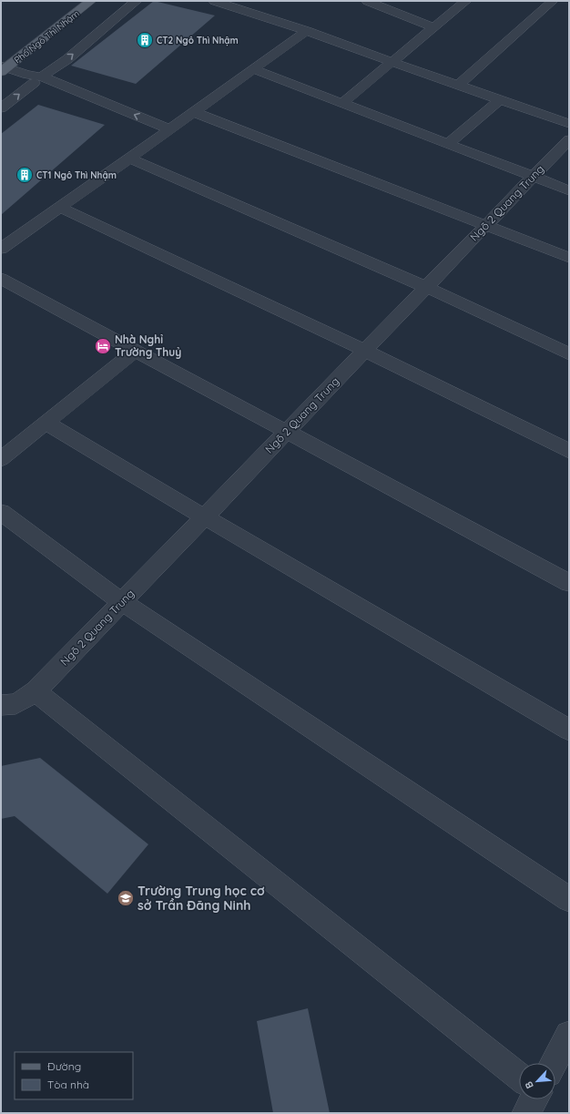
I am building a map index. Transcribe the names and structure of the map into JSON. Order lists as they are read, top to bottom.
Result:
{
  "streets": {
    "main road": ["Phố Ngô Thì Nhậm"],
    "street": ["Ngõ 2 Quang Trung"]
  },
  "places": {
    "building": ["CT2 Ngô Thì Nhậm", "CT1 Ngô Thì Nhậm"],
    "hotel": ["Nhà Nghỉ Trường Thuỷ"],
    "school or university": ["Trường Trung học cơ sở Trần Đăng Ninh"]
  },
  "legend": ["Đường", "Tòa nhà"],
  "north": "bottom left"
}
